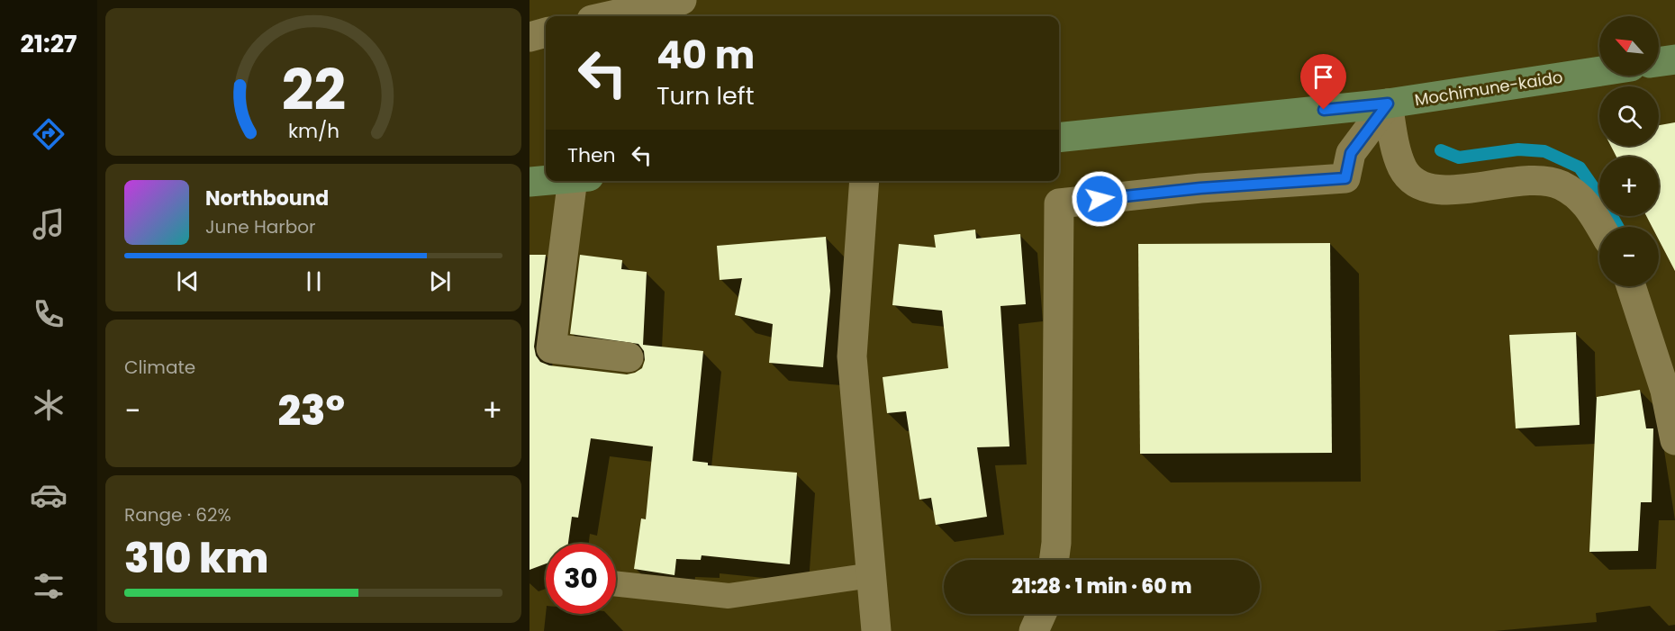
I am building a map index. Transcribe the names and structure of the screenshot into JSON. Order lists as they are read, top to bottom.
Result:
{
  "streets": {
    "street": ["Mochimune-kaido"]
  },
  "north": "top left",
  "page": {
    "tabs": "21:27",
    "map_buttons": ["+", "−"],
    "turn": ["40 m", "Turn left"],
    "then": "Then",
    "song": ["Northbound", "June Harbor"],
    "tile": [
      "Climate",
      ["Range · 62%", "310 km"]
    ],
    "heat": ["−", "23°", "+"],
    "limit": "30",
    "trip": "21:28 · 1 min · 60 m",
    "gauge": ["22", "km/h"]
  }
}
